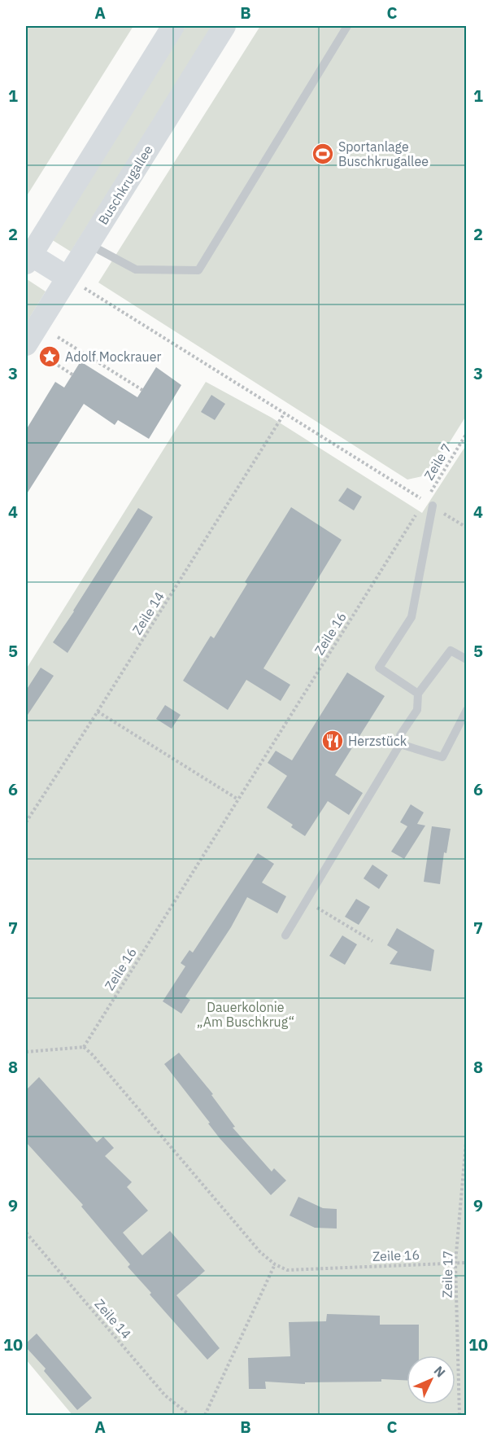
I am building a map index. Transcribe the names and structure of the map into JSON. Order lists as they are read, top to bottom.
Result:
{
  "streets": {
    "main road": ["Buschkrugallee"],
    "path": [
      "Zeile 7",
      "Zeile 14",
      "Zeile 16",
      "Zeile 17"
    ]
  },
  "crossings": [
    ["Zeile 7", "Zeile 16"],
    ["Zeile 16", "Zeile 17"]
  ],
  "parks": ["Dauerkolonie „Am Buschkrug“"],
  "places": {
    "sports": ["Sportanlage Buschkrugallee"],
    "place": ["Adolf Mockrauer"],
    "restaurant": ["Herzstück"]
  },
  "north": "top right",
  "grid": {
    "columns": ["A", "B", "C"],
    "rows": [
      "1",
      "2",
      "3",
      "4",
      "5",
      "6",
      "7",
      "8",
      "9",
      "10"
    ]
  }
}
